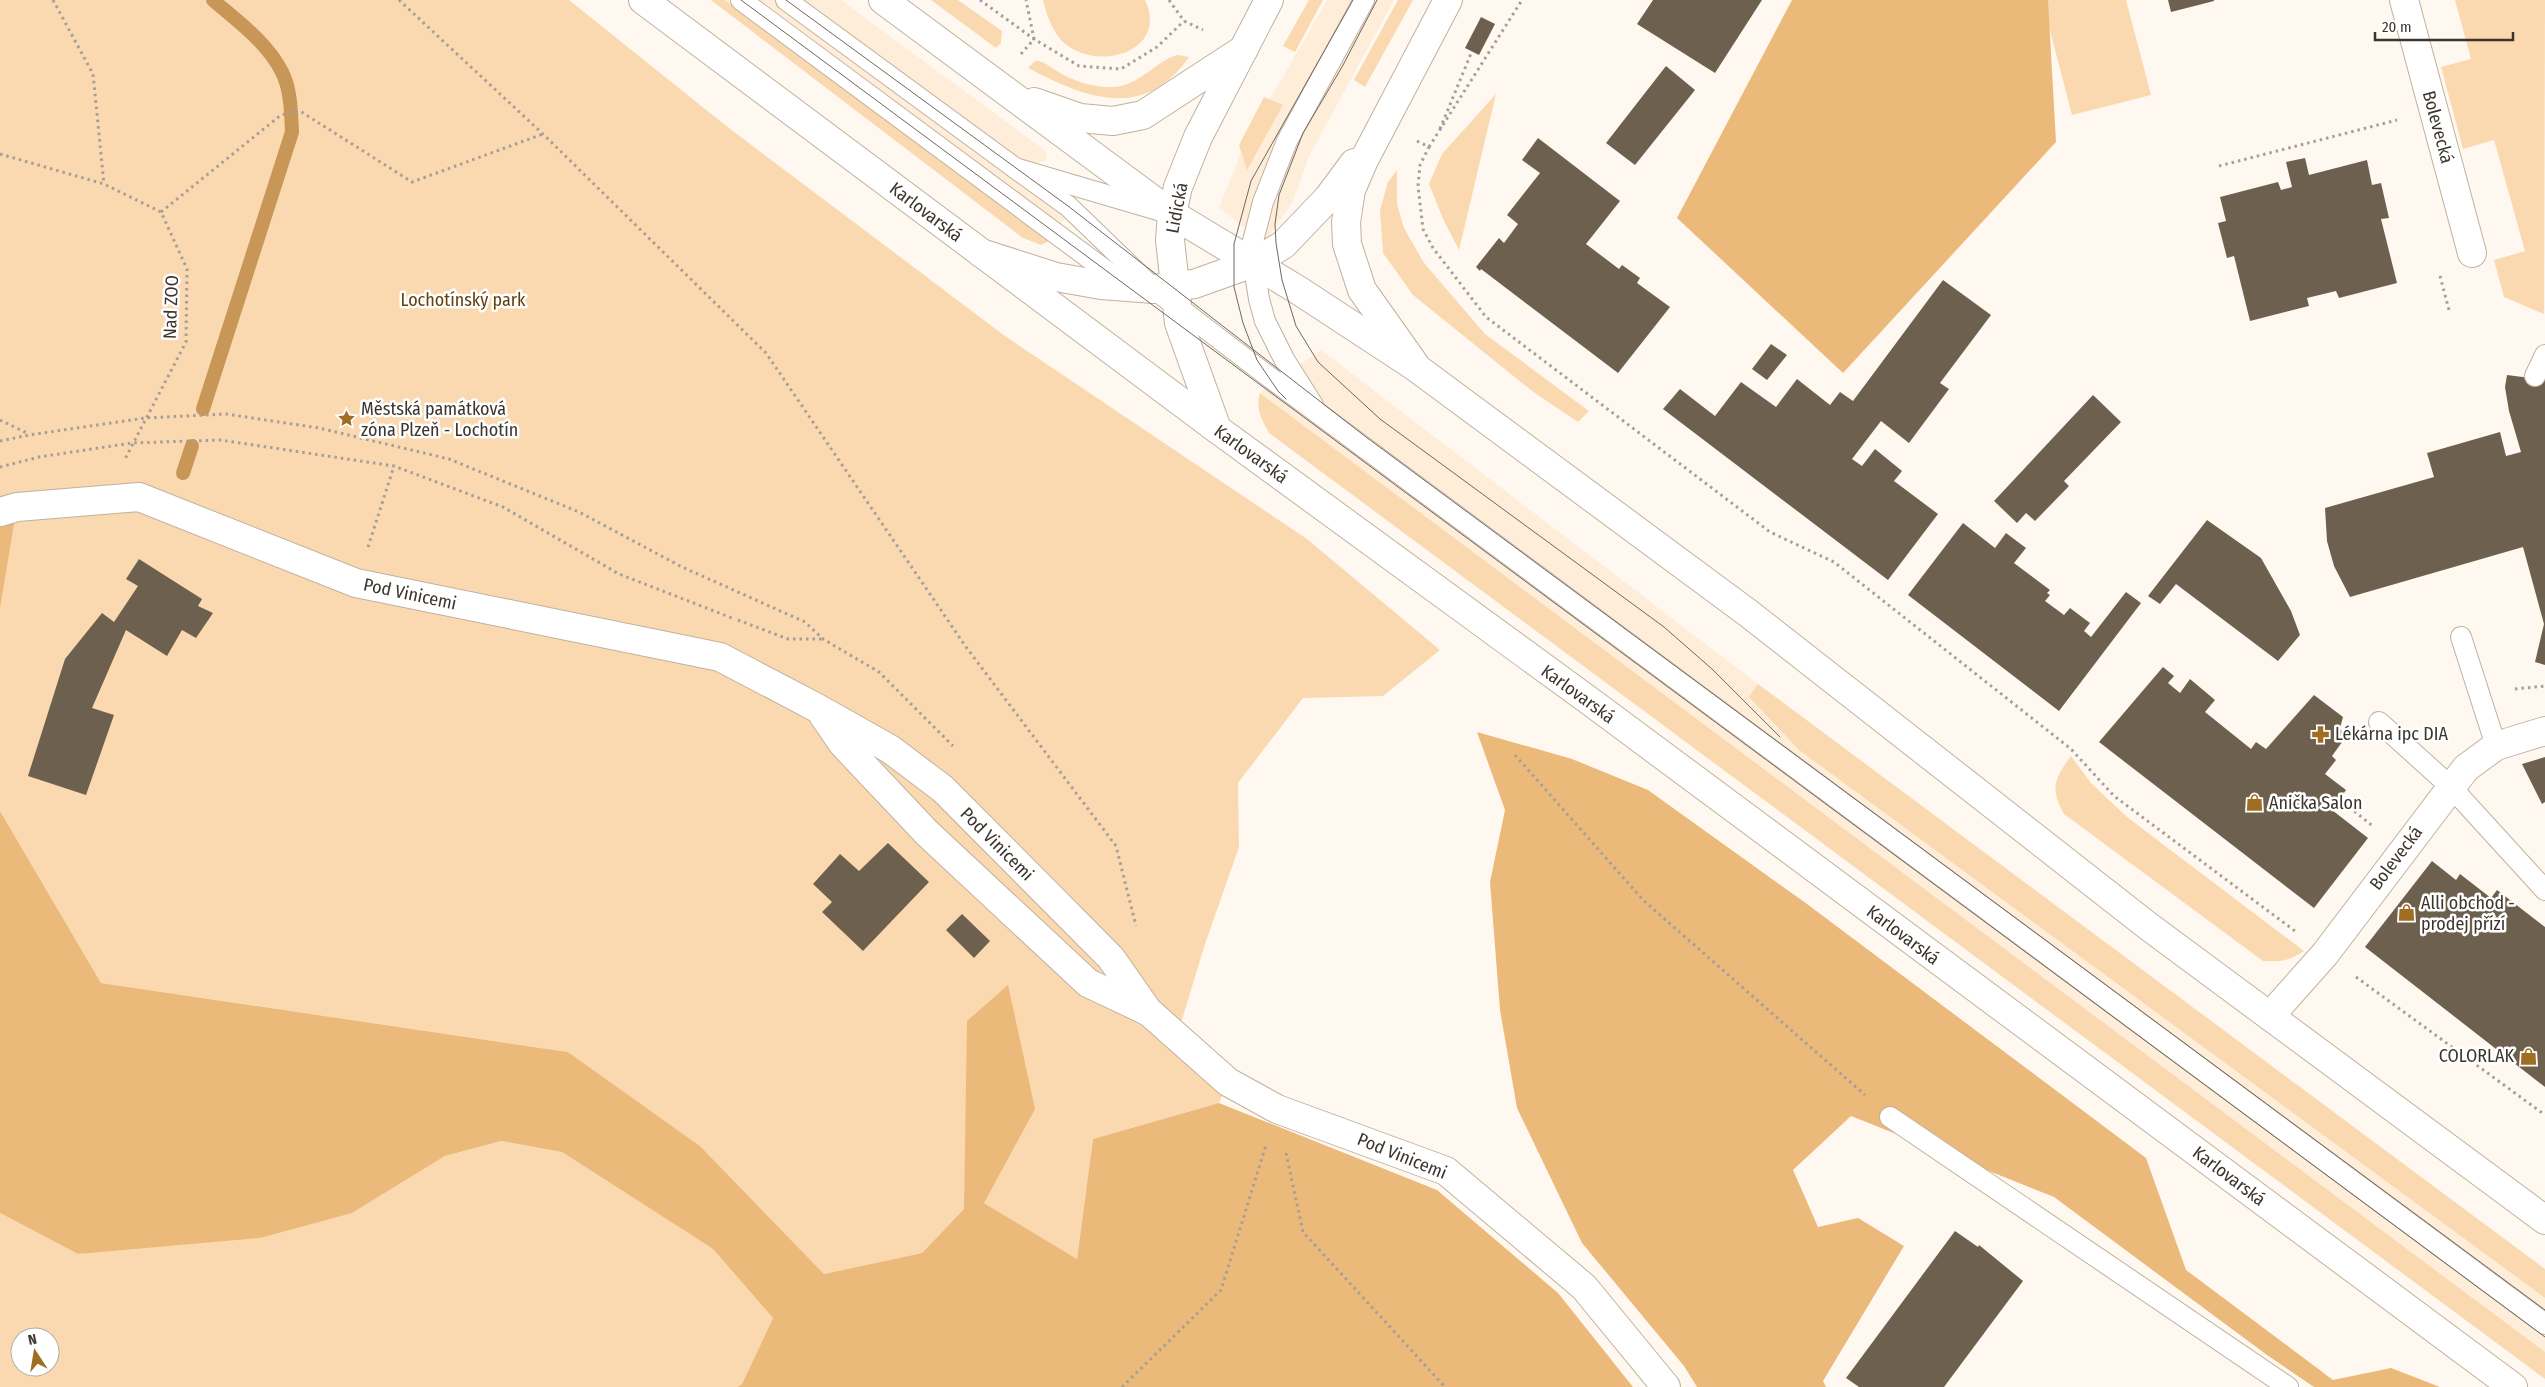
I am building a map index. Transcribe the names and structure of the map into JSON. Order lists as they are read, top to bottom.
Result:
{
  "streets": {
    "main road": [
      "Bolevecká",
      "Lidická",
      "Karlovarská",
      "Pod Vinicemi"
    ],
    "path": ["Nad ZOO"]
  },
  "crossings": [
    ["Lidická", "Karlovarská"],
    ["Nad ZOO", "Pod Vinicemi"]
  ],
  "parks": ["Lochotínský park"],
  "places": {
    "place": ["Městská památková zóna Plzeň - Lochotín"],
    "pharmacy": ["Lékárna ipc DIA"],
    "shop": ["Anička Salon", "Alli obchod - prodej přízí", "COLORLAK"]
  },
  "scale_bar": "20 m",
  "north": "top"
}
